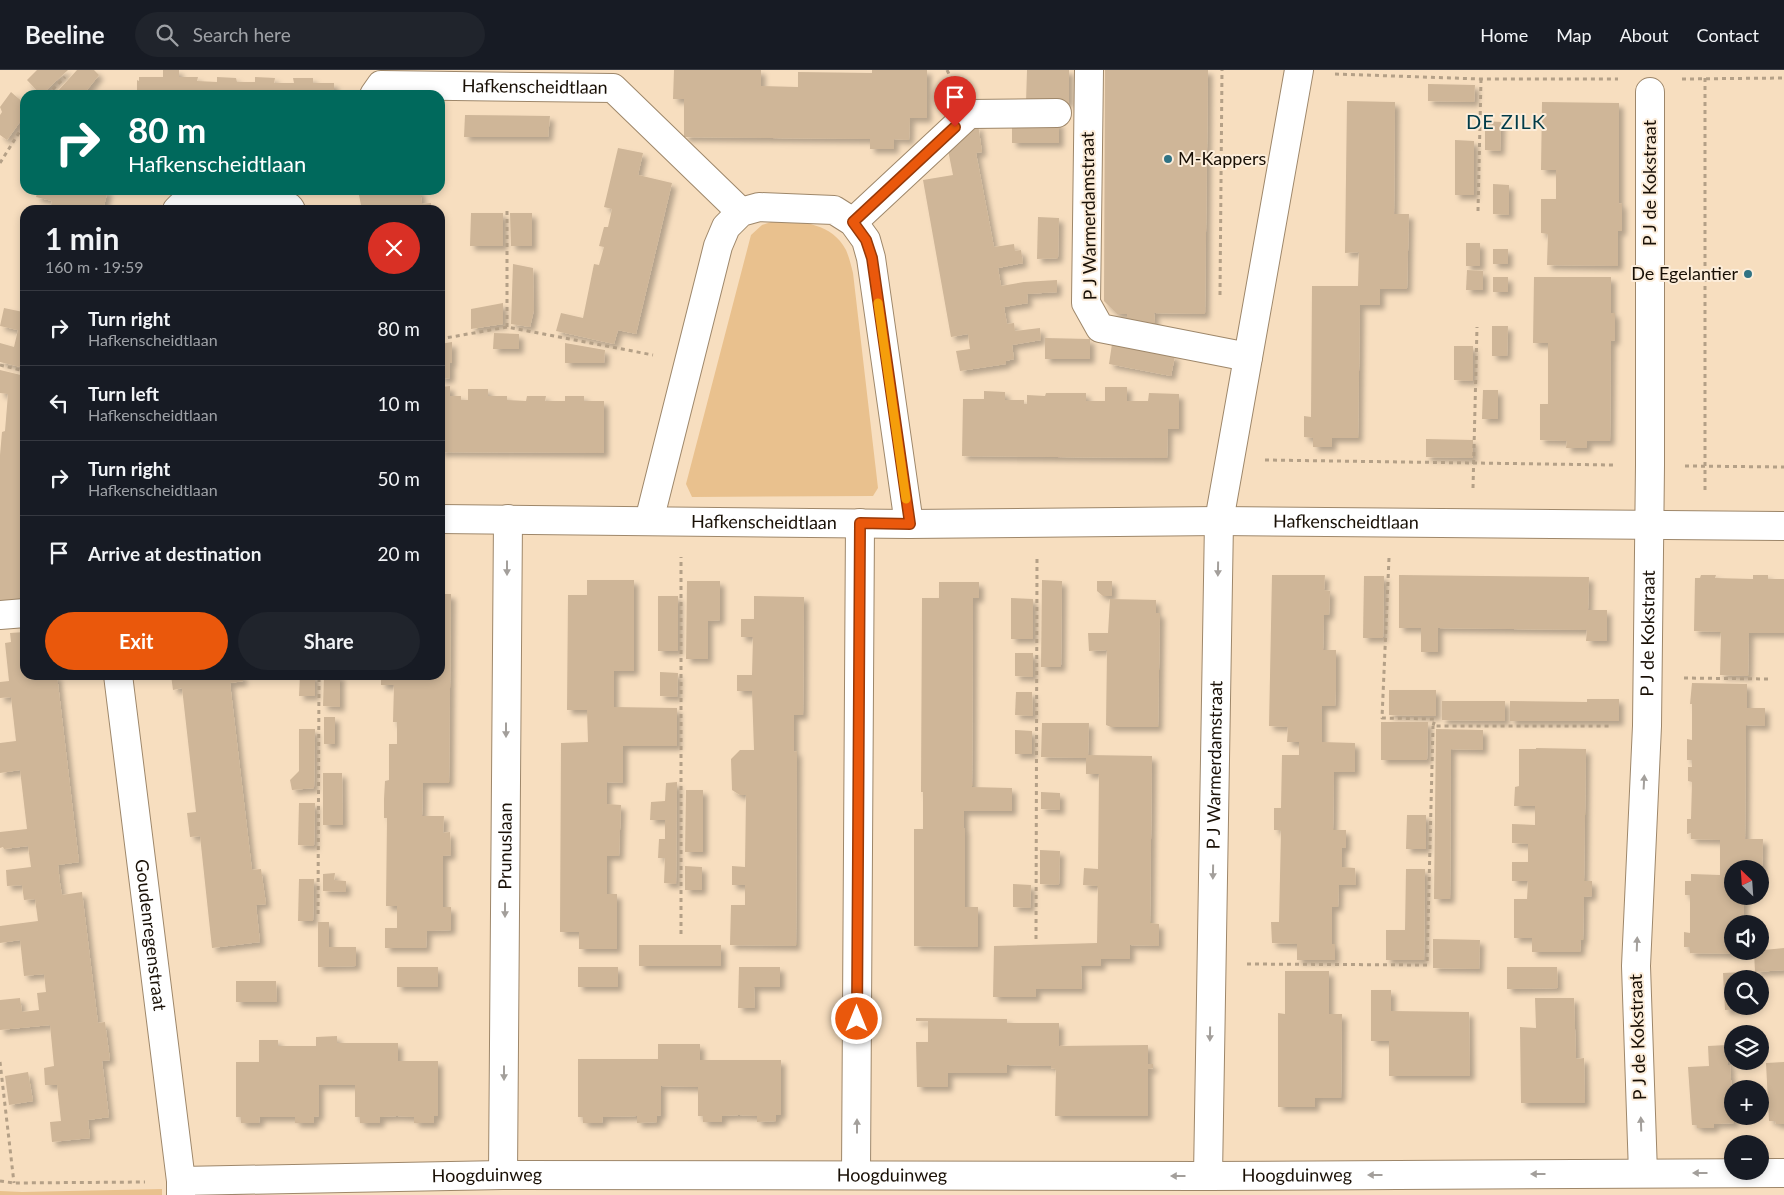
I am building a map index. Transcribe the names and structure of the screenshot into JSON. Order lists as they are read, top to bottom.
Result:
{
  "streets": {
    "street": [
      "Hafkenscheidtlaan",
      "P J de Kokstraat",
      "P J Warmerdamstraat",
      "Prunuslaan",
      "Goudenregenstraat",
      "Hoogduinweg"
    ]
  },
  "crossings": [
    ["Hafkenscheidtlaan", "P J de Kokstraat"],
    ["Hafkenscheidtlaan", "P J Warmerdamstraat"],
    ["Hafkenscheidtlaan", "Prunuslaan"],
    ["P J de Kokstraat", "Hoogduinweg"],
    ["P J Warmerdamstraat", "Hoogduinweg"],
    ["Prunuslaan", "Hoogduinweg"],
    ["Goudenregenstraat", "Hoogduinweg"]
  ],
  "one_way": [
    "P J de Kokstraat",
    "P J Warmerdamstraat",
    "Prunuslaan",
    "Hoogduinweg"
  ],
  "districts": ["DE ZILK"],
  "places": ["M-Kappers", "De Egelantier"],
  "north": "top left",
  "page": {
    "header": "Beeline",
    "search": "Search here",
    "nav": [
      "Home",
      "Map",
      "About",
      "Contact"
    ],
    "turn": ["80 m", "Hafkenscheidtlaan"],
    "heading": ["1 min", "160 m · 19:59"],
    "list": [
      {
        "name": "Turn right",
        "note": "Hafkenscheidtlaan",
        "value": "80 m"
      },
      {
        "name": "Turn left",
        "note": "Hafkenscheidtlaan",
        "value": "10 m"
      },
      {
        "name": "Turn right",
        "note": "Hafkenscheidtlaan",
        "value": "50 m"
      },
      {
        "name": "Arrive at destination",
        "value": "20 m"
      }
    ],
    "buttons": ["Exit", "Share"],
    "map_buttons": ["+", "−"]
  }
}
